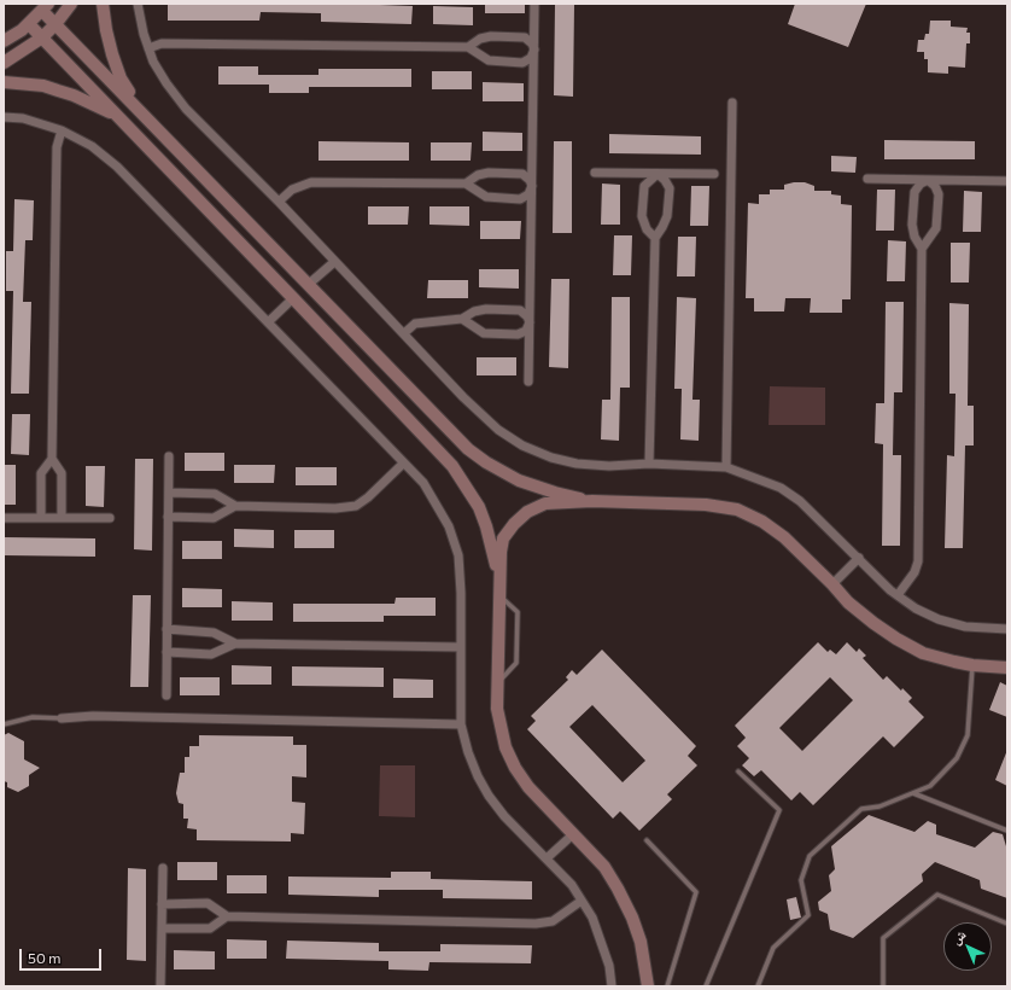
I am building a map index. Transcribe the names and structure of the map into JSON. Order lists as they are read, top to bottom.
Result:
{
  "scale_bar": "50 m",
  "north": "top left"
}
